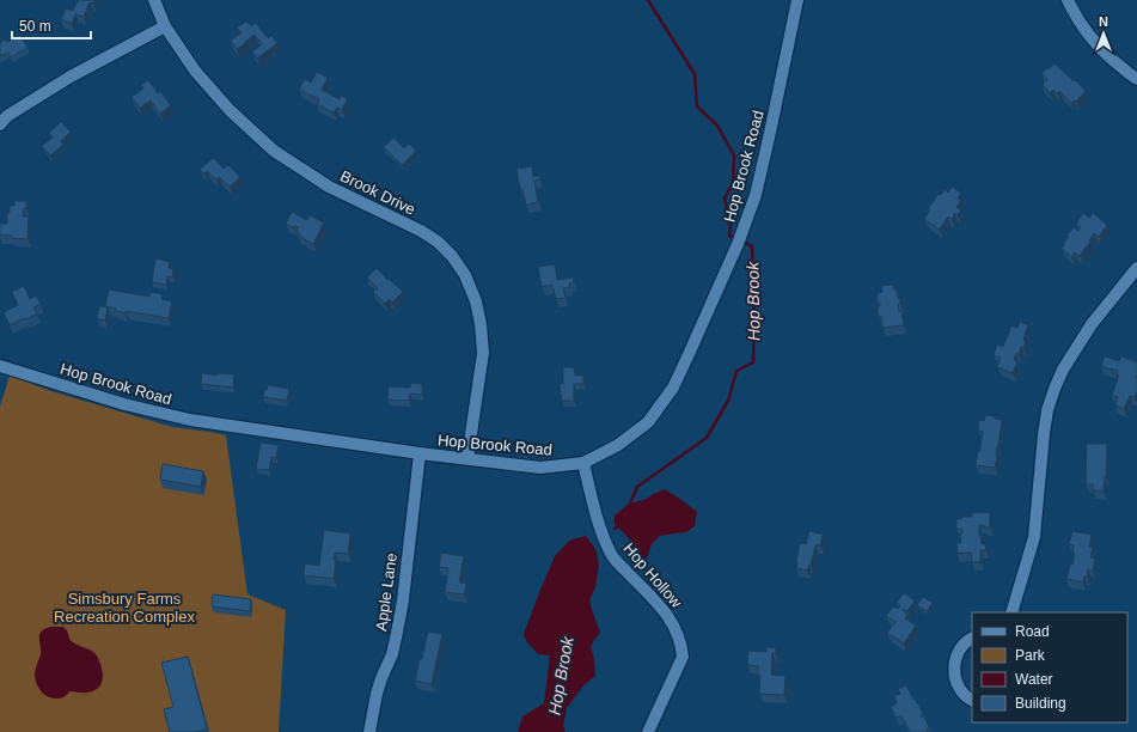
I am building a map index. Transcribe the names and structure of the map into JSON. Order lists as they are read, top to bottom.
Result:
{
  "streets": {
    "street": [
      "Hop Brook Road",
      "Brook Drive",
      "Hop Hollow",
      "Apple Lane"
    ]
  },
  "crossings": [
    ["Hop Brook Road", "Brook Drive"],
    ["Hop Brook Road", "Hop Hollow"],
    ["Hop Brook Road", "Apple Lane"]
  ],
  "water": ["Hop Brook"],
  "parks": ["Simsbury Farms Recreation Complex"],
  "legend": [
    "Road",
    "Park",
    "Water",
    "Building"
  ],
  "scale_bar": "50 m",
  "north": "top"
}
